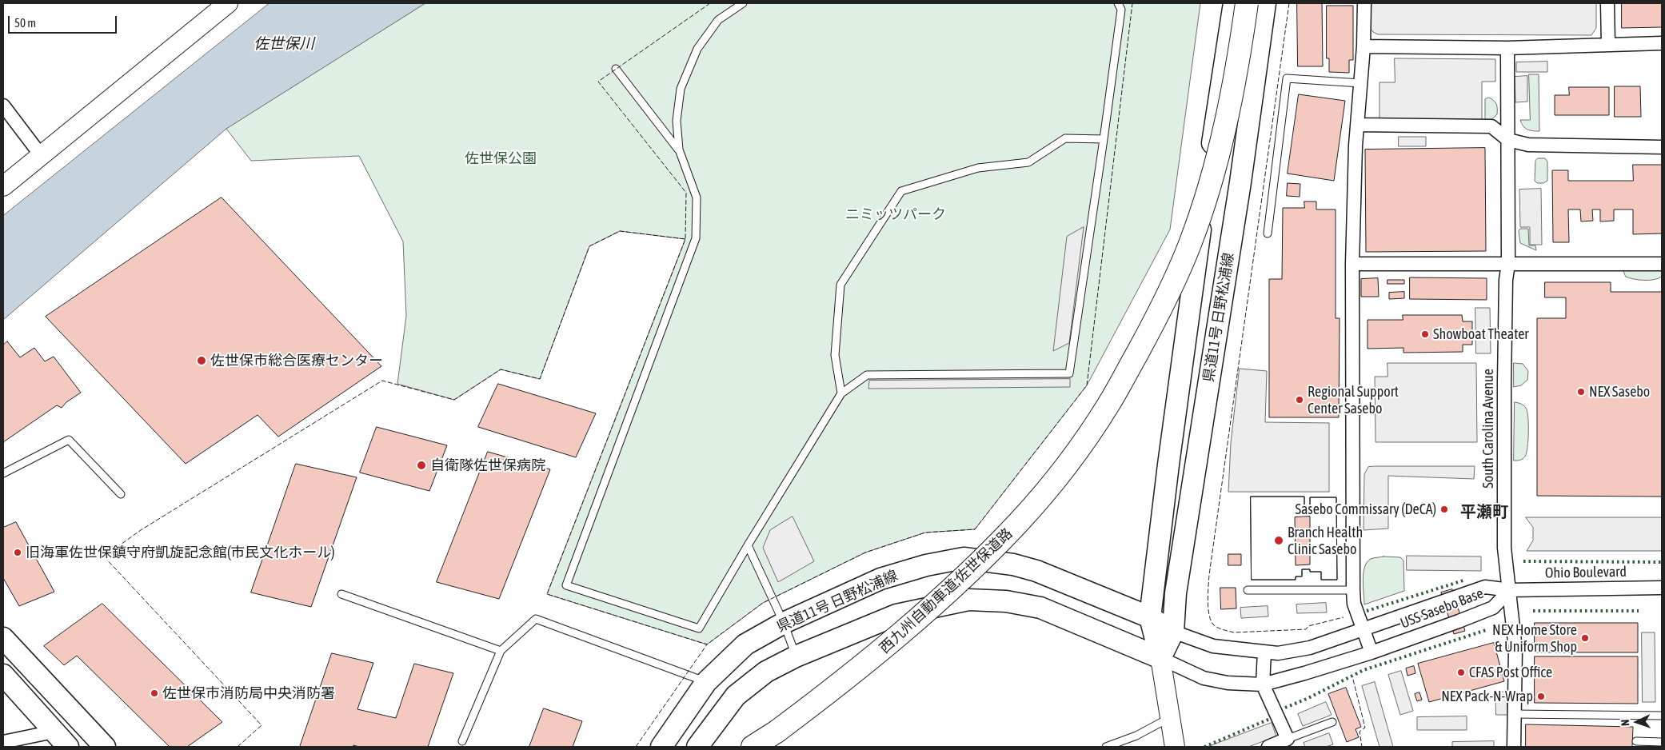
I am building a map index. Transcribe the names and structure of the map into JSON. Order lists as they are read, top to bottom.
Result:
{
  "streets": {
    "highway": ["西九州自動車道;佐世保道路"],
    "main road": ["県道11号 日野松浦線"],
    "street": ["South Carolina Avenue", "Ohio Boulevard", "USS Sasebo Base"]
  },
  "crossings": [
    ["県道11号 日野松浦線", "USS Sasebo Base"],
    ["South Carolina Avenue", "Ohio Boulevard"],
    ["South Carolina Avenue", "USS Sasebo Base"],
    ["Ohio Boulevard", "USS Sasebo Base"]
  ],
  "districts": ["平瀬町"],
  "water": ["佐世保川"],
  "parks": ["佐世保公園", "ニミッツパーク"],
  "places": [
    "Showboat Theater",
    "佐世保市総合医療センター",
    "NEX Sasebo",
    "Regional Support Center Sasebo",
    "自衛隊佐世保病院",
    "Sasebo Commissary (DeCA)",
    "Branch Health Clinic Sasebo",
    "旧海軍佐世保鎮守府凱旋記念館(市民文化ホール)",
    "NEX Home Store & Uniform Shop",
    "CFAS Post Office",
    "佐世保市消防局中央消防署",
    "NEX Pack-N-Wrap"
  ],
  "scale_bar": "50 m",
  "north": "left"
}
